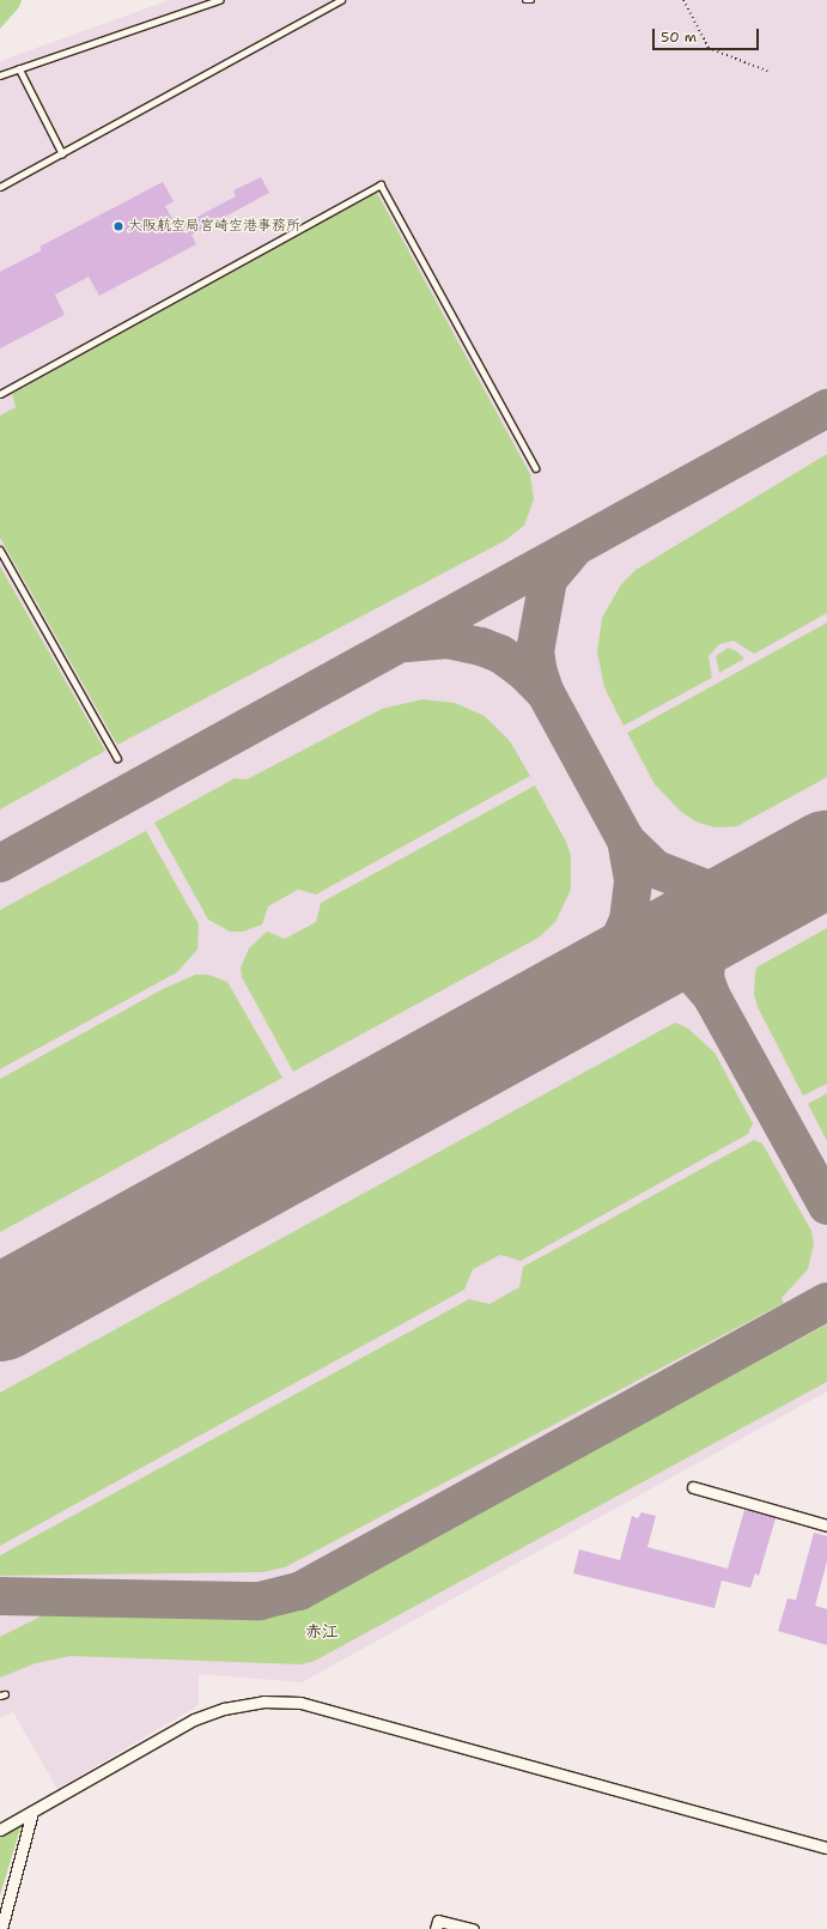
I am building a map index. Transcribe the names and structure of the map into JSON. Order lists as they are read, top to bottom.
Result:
{
  "districts": ["赤江"],
  "places": ["大阪航空局宮崎空港事務所"],
  "scale_bar": "50 m"
}
